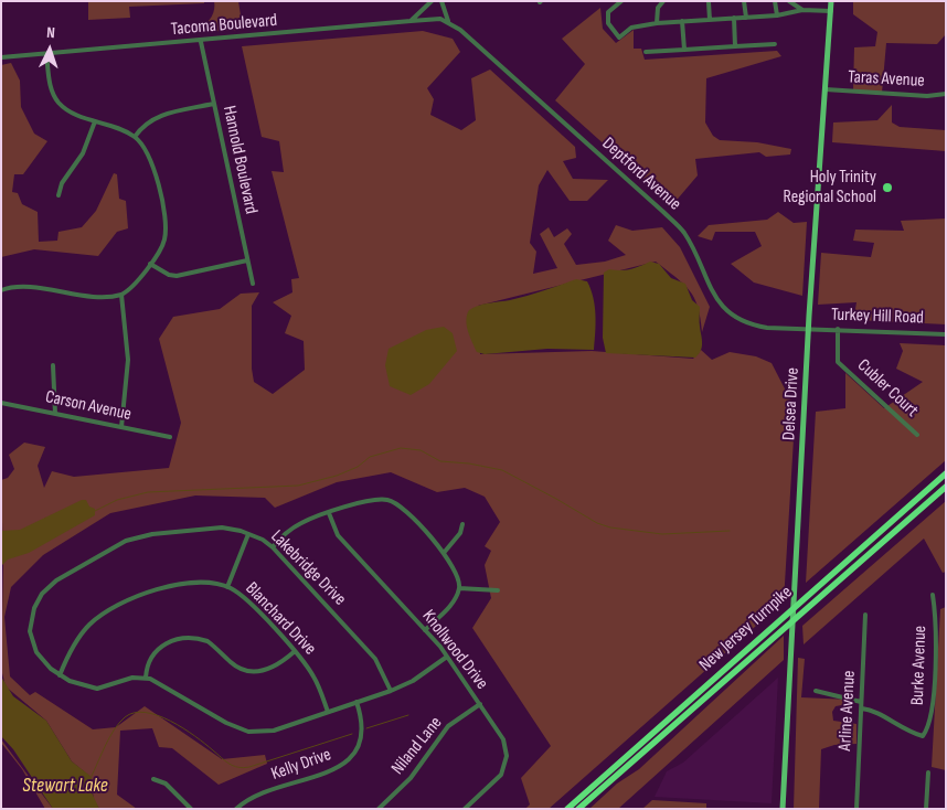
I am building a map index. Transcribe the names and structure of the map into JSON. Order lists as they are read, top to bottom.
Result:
{
  "streets": {
    "highway": ["New Jersey Turnpike"],
    "main road": ["Delsea Drive"],
    "street": [
      "Tacoma Boulevard",
      "Taras Avenue",
      "Hannold Boulevard",
      "Deptford Avenue",
      "Turkey Hill Road",
      "Cubler Court",
      "Carson Avenue",
      "Lakebridge Drive",
      "Blanchard Drive",
      "Knollwood Drive",
      "Burke Avenue",
      "Arline Avenue",
      "Niland Lane",
      "Kelly Drive"
    ]
  },
  "crossings": [
    ["Tacoma Boulevard", "Hannold Boulevard"],
    ["Taras Avenue", "Delsea Drive"],
    ["Deptford Avenue", "Turkey Hill Road"],
    ["Deptford Avenue", "Delsea Drive"],
    ["Turkey Hill Road", "Cubler Court"],
    ["Turkey Hill Road", "Delsea Drive"],
    ["Lakebridge Drive", "Blanchard Drive"],
    ["Knollwood Drive", "Niland Lane"],
    ["Burke Avenue", "Arline Avenue"]
  ],
  "water": ["Stewart Lake"],
  "places": ["Holy Trinity Regional School"],
  "north": "top"
}
